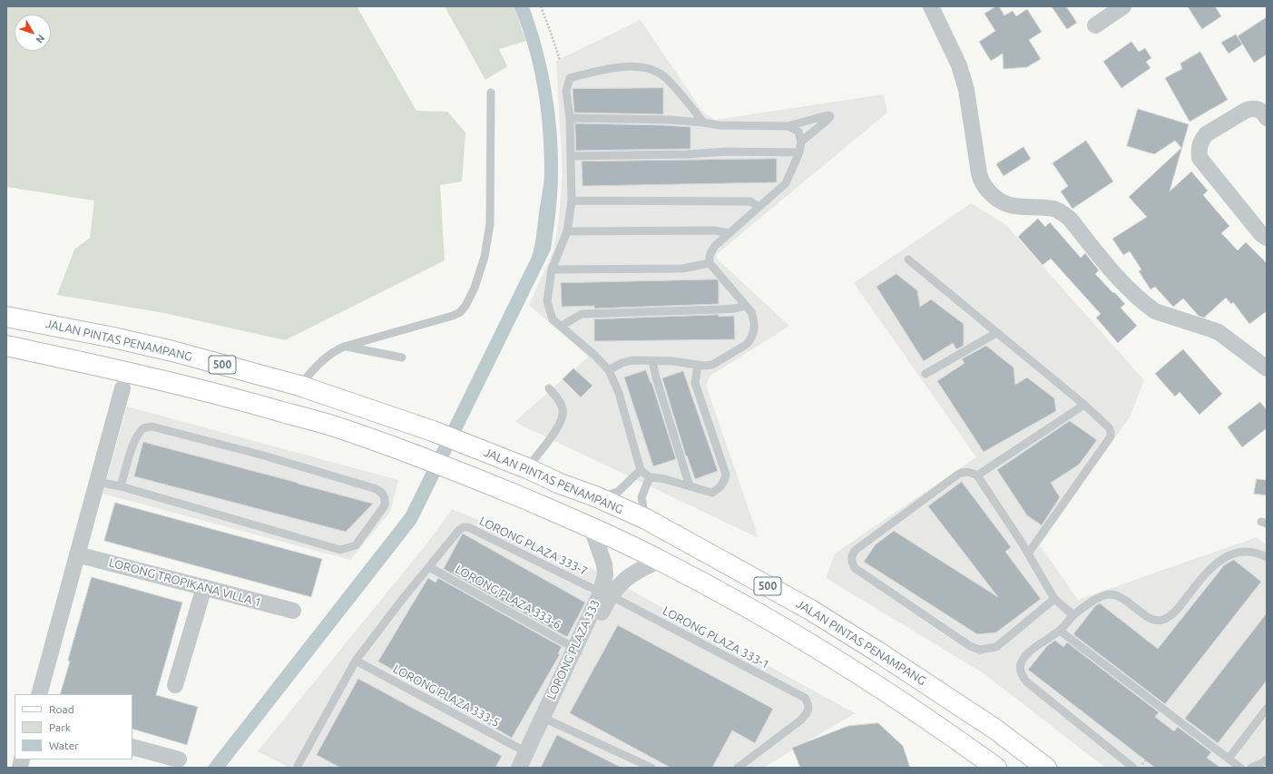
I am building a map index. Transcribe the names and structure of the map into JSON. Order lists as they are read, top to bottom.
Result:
{
  "streets": {
    "main road": ["JALAN PINTAS PENAMPANG", "500"],
    "street": ["LORONG TROPIKANA VILLA 1", "LORONG PLAZA 333"],
    "lane": [
      "LORONG PLAZA 333-7",
      "LORONG PLAZA 333-6",
      "LORONG PLAZA 333-1",
      "LORONG PLAZA 333-5"
    ]
  },
  "crossings": [
    ["500", "LORONG PLAZA 333"],
    ["LORONG PLAZA 333-7", "LORONG PLAZA 333-6"],
    ["LORONG PLAZA 333-7", "LORONG PLAZA 333-1"],
    ["LORONG PLAZA 333-7", "LORONG PLAZA 333"],
    ["LORONG PLAZA 333-7", "LORONG PLAZA 333-5"],
    ["LORONG PLAZA 333-6", "LORONG PLAZA 333"],
    ["LORONG PLAZA 333-1", "LORONG PLAZA 333"],
    ["LORONG PLAZA 333", "LORONG PLAZA 333-5"]
  ],
  "legend": ["Road", "Park", "Water"],
  "north": "bottom right"
}
